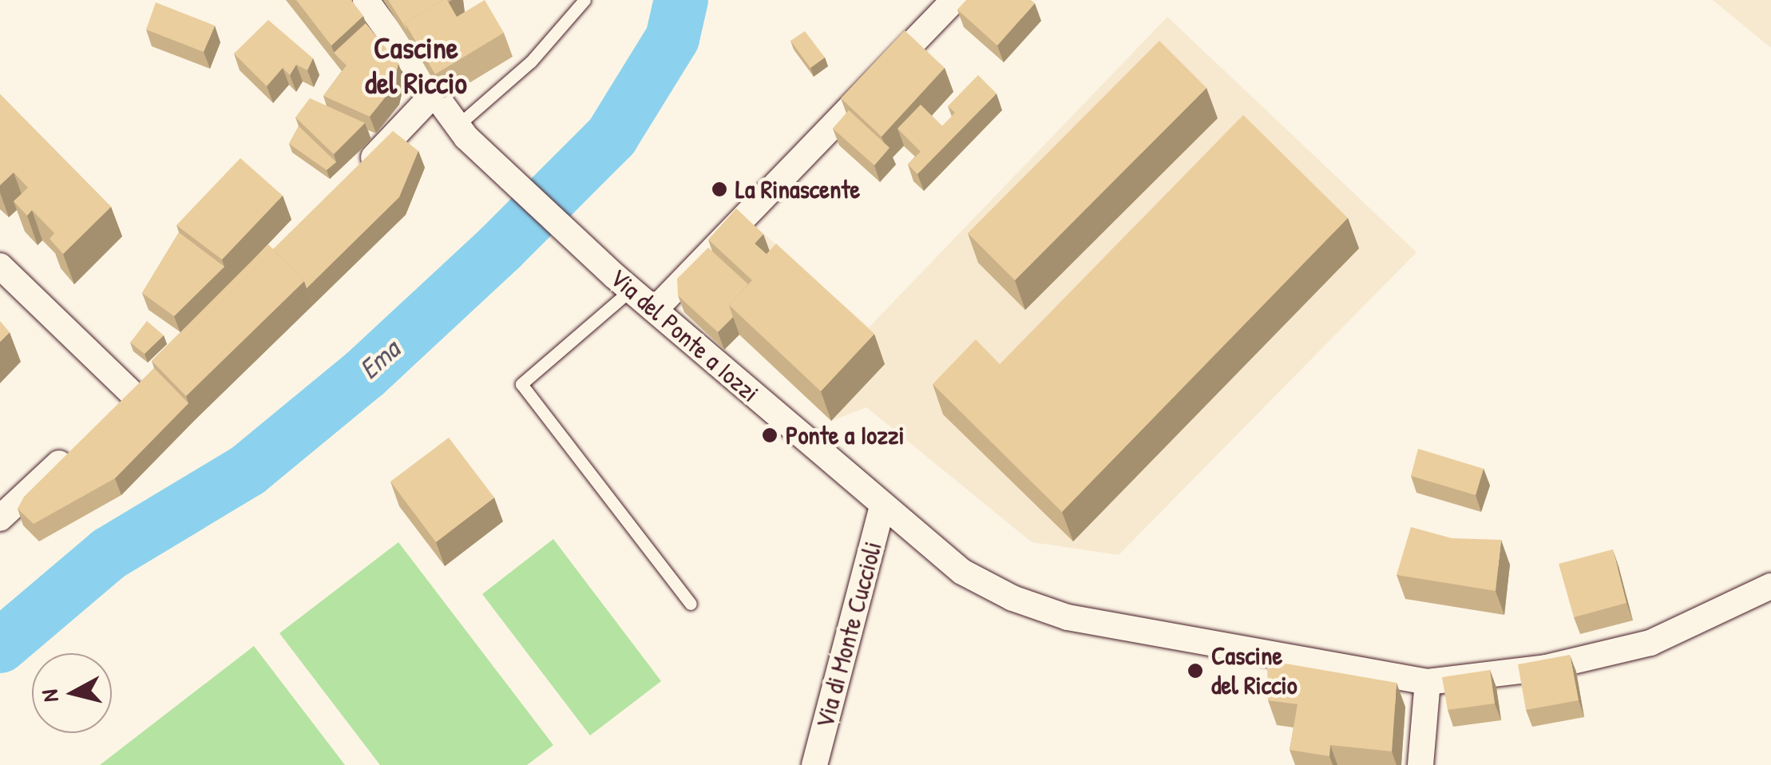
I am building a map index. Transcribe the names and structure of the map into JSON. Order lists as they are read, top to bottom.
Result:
{
  "streets": {
    "street": ["Via del Ponte a Iozzi", "Via di Monte Cuccioli"]
  },
  "crossings": [
    ["Via del Ponte a Iozzi", "Via di Monte Cuccioli"]
  ],
  "districts": ["Cascine del Riccio"],
  "water": ["Ema"],
  "places": ["La Rinascente", "Ponte a Iozzi", "Cascine del Riccio"],
  "north": "left"
}
